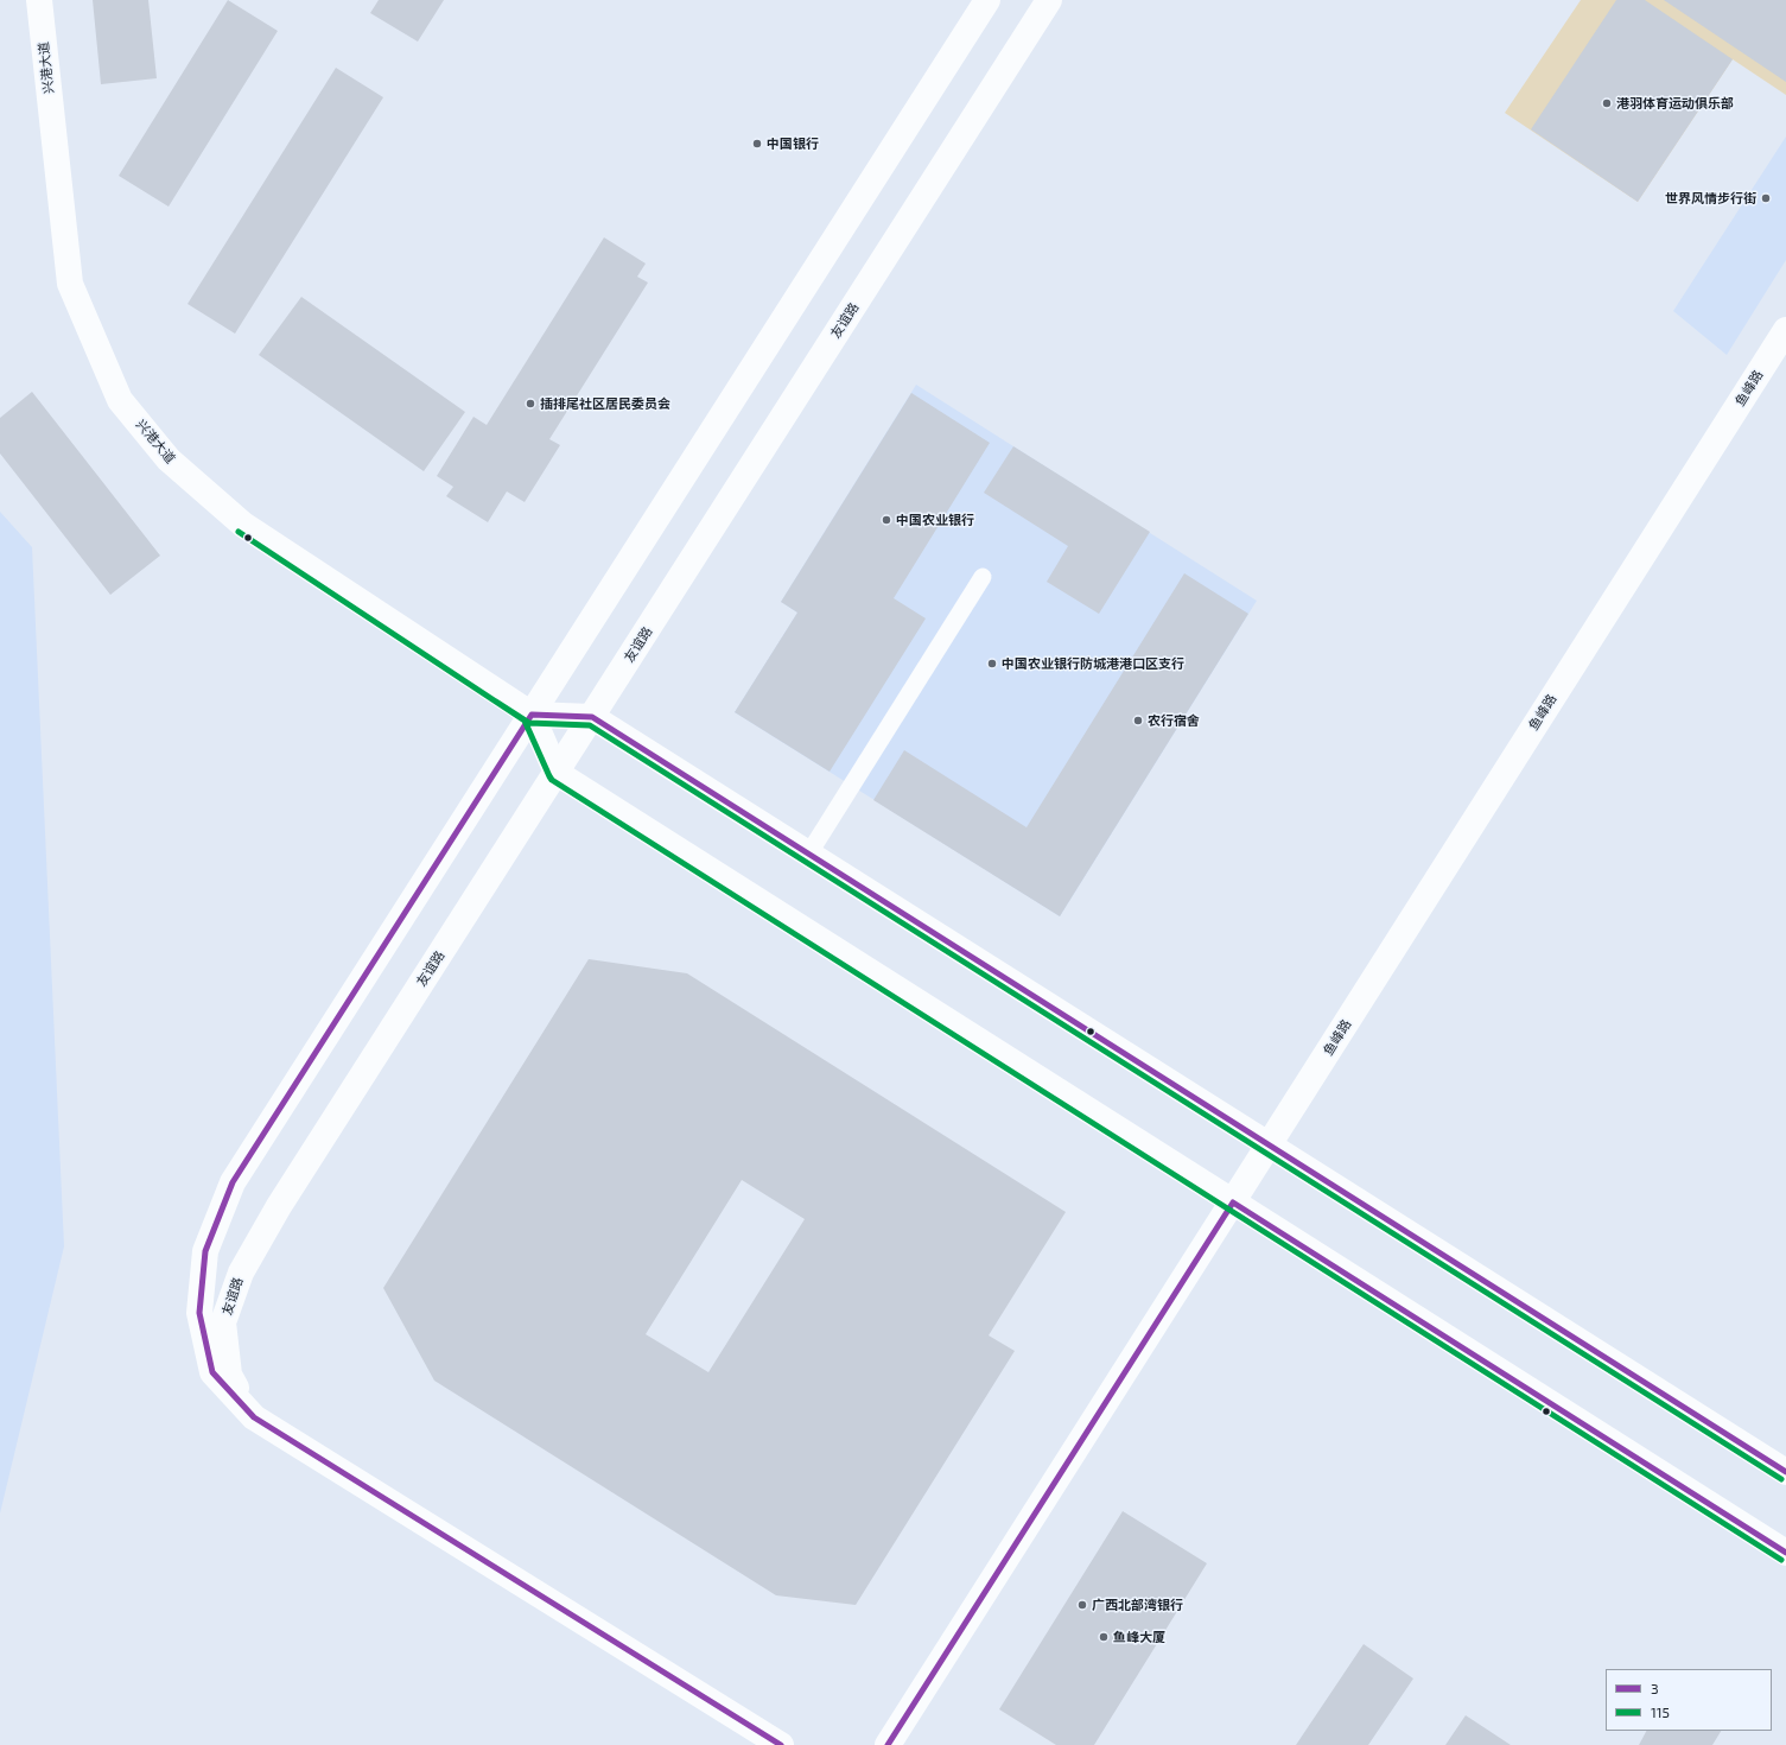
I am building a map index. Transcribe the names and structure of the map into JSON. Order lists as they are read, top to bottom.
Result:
{
  "streets": {
    "street": ["兴港大道", "友谊路", "鱼峰路"]
  },
  "places": [
    "港羽体育运动俱乐部",
    "中国银行",
    "世界风情步行街",
    "插排尾社区居民委员会",
    "中国农业银行",
    "中国农业银行防城港港口区支行",
    "农行宿舍",
    "广西北部湾银行",
    "鱼峰大厦"
  ],
  "lines": ["transit line 115", "transit line 3"],
  "legend": ["3", "115"]
}
